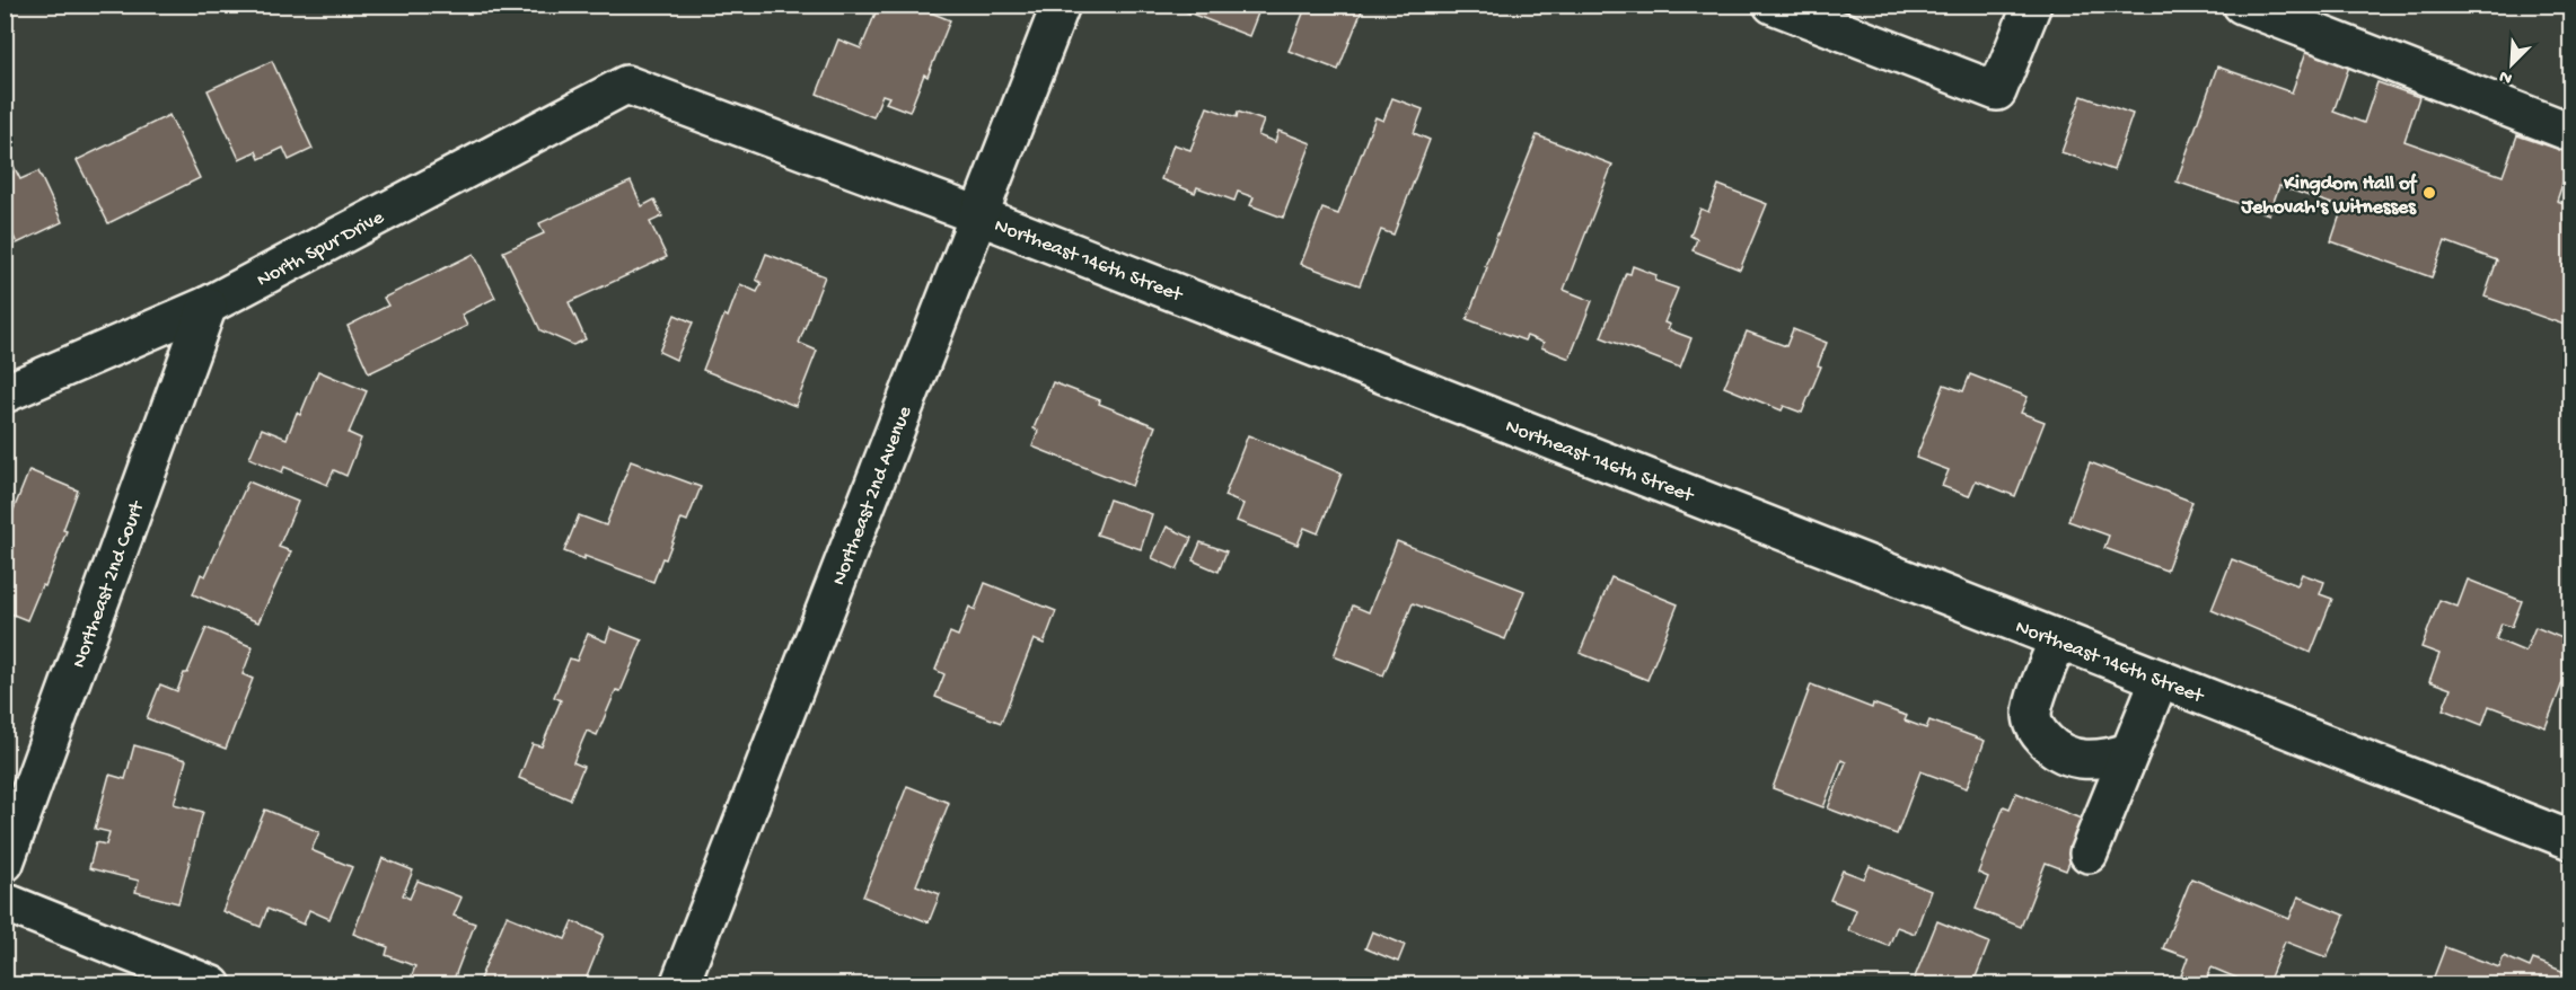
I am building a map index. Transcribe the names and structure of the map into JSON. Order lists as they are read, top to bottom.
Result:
{
  "streets": {
    "street": [
      "North Spur Drive",
      "Northeast 146th Street",
      "Northeast 2nd Avenue",
      "Northeast 2nd Court"
    ]
  },
  "crossings": [
    ["North Spur Drive", "Northeast 146th Street"],
    ["North Spur Drive", "Northeast 2nd Court"],
    ["Northeast 146th Street", "Northeast 2nd Avenue"]
  ],
  "places": ["Kingdom Hall of Jehovah's Witnesses"],
  "north": "bottom left"
}
